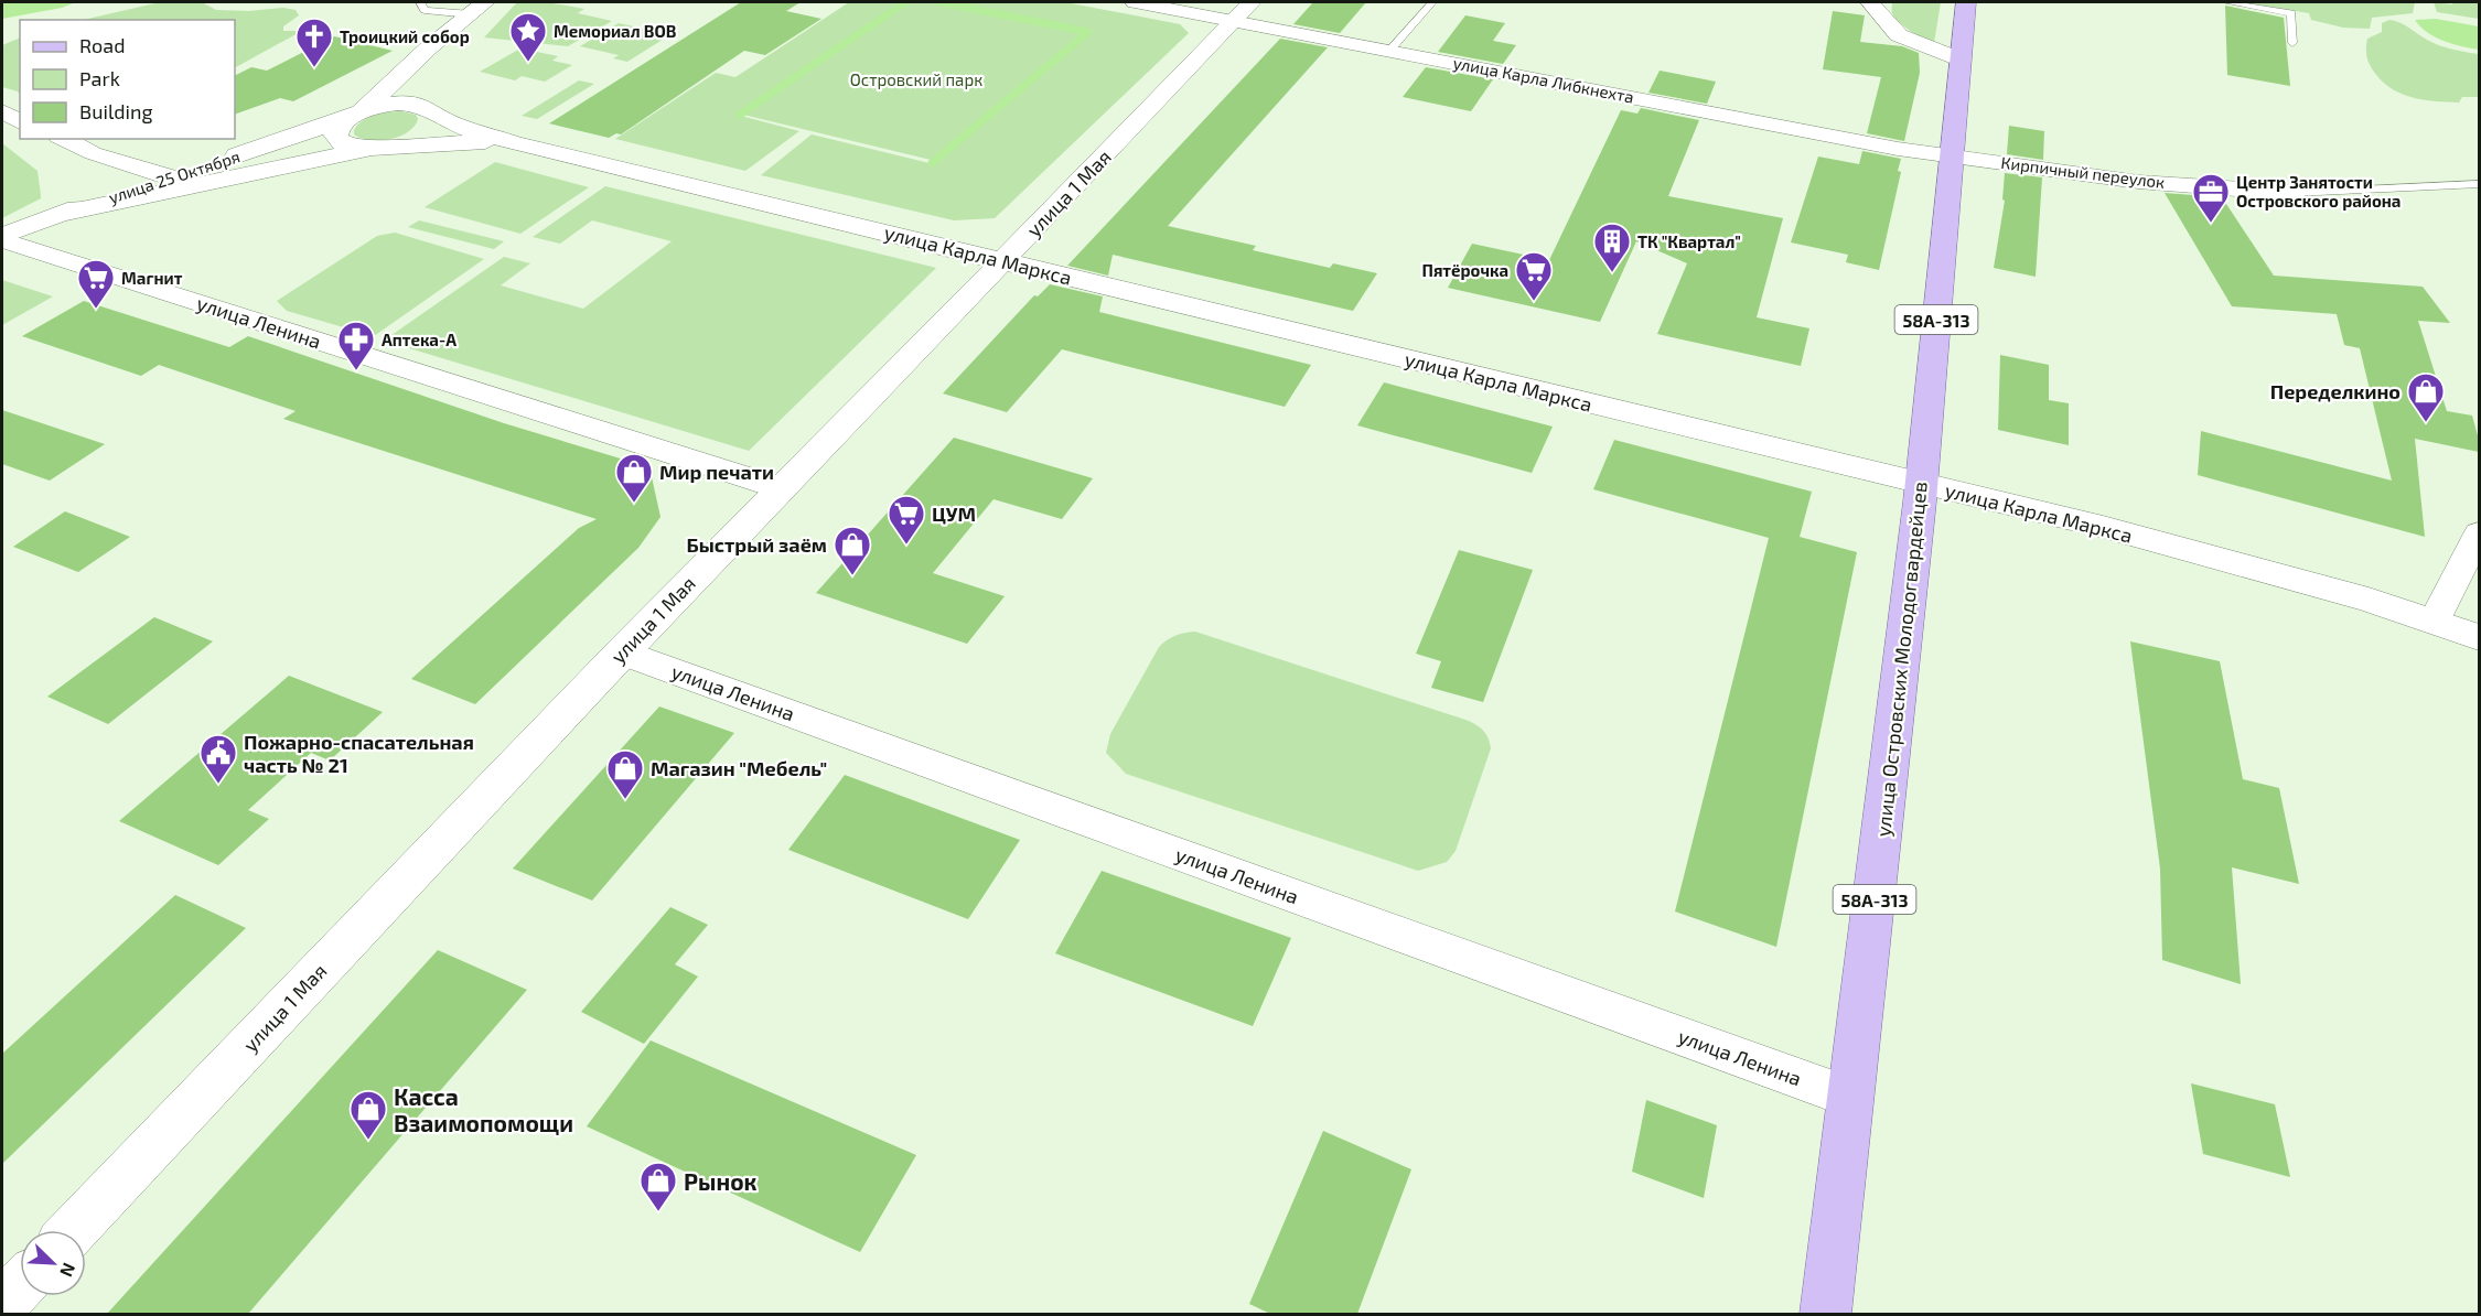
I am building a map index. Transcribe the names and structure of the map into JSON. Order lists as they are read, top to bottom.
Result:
{
  "streets": {
    "main road": [
      "улица 25 Октября",
      "улица 1 Мая",
      "улица Карла Маркса",
      "58А-313",
      "улица Островских Молодогвардейцев"
    ],
    "street": ["улица Карла Либкнехта", "Кирпичный переулок", "улица Ленина"]
  },
  "crossings": [
    ["улица Карла Либкнехта", "Кирпичный переулок"],
    ["улица Карла Либкнехта", "улица 1 Мая"],
    ["улица Карла Либкнехта", "улица Островских Молодогвардейцев"],
    ["Кирпичный переулок", "улица Островских Молодогвардейцев"],
    ["улица 25 Октября", "улица Ленина"],
    ["улица 1 Мая", "улица Карла Маркса"],
    ["улица 1 Мая", "улица Ленина"],
    ["улица Карла Маркса", "улица Островских Молодогвардейцев"],
    ["улица Ленина", "улица Островских Молодогвардейцев"]
  ],
  "parks": ["Островский парк"],
  "places": {
    "place": ["Мемориал ВОВ"],
    "church": ["Троицкий собор"],
    "office": ["Центр Занятости Островского района"],
    "building": ["ТК \"Квартал\""],
    "supermarket": ["Пятёрочка", "Магнит", "ЦУМ"],
    "pharmacy": ["Аптека-А"],
    "shop": [
      "Переделкино",
      "Мир печати",
      "Быстрый заём",
      "Магазин \"Мебель\"",
      "Касса Взаимопомощи",
      "Рынок"
    ],
    "public building": ["Пожарно-спасательная часть № 21"]
  },
  "legend": ["Road", "Park", "Building"],
  "north": "bottom right"
}
